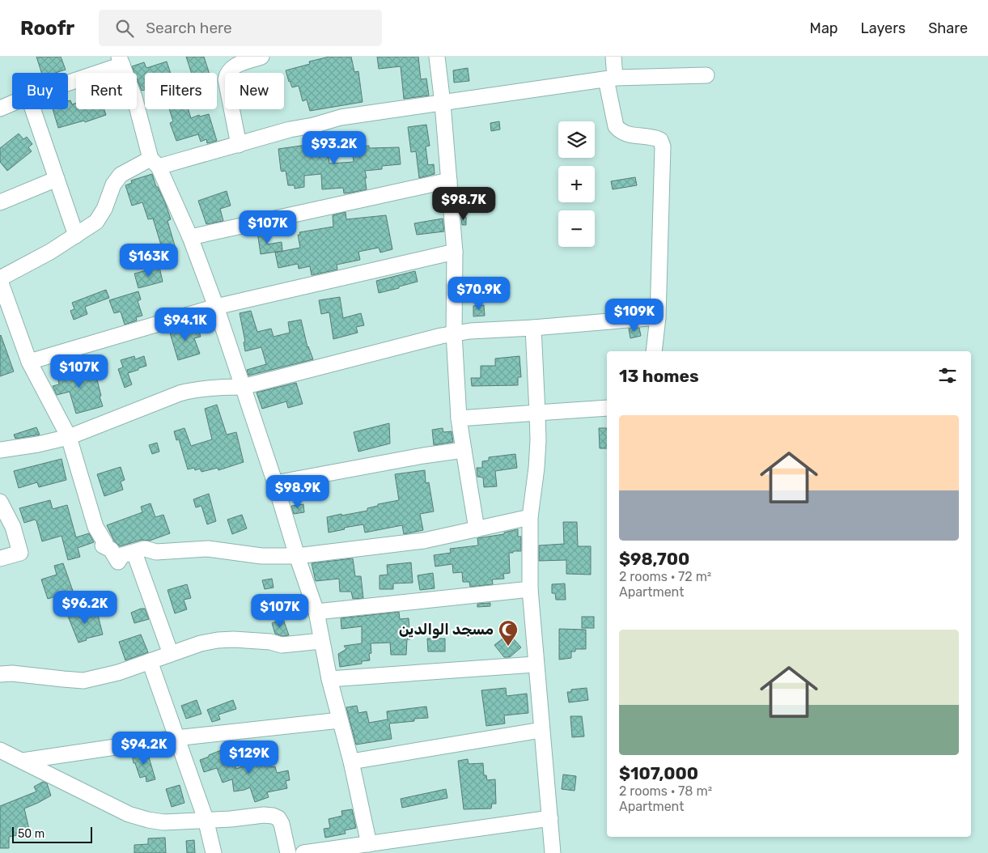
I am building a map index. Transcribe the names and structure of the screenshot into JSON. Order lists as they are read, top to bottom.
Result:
{
  "places": {
    "mosque": ["مسجد الوالدين"]
  },
  "scale_bar": "50 m",
  "page": {
    "header": "Roofr",
    "search": "Search here",
    "nav": ["Map", "Layers", "Share"],
    "chip": [
      "Buy",
      "Rent",
      "Filters",
      "New"
    ],
    "map_buttons": ["+", "−"],
    "price": [
      "$93.2K",
      "$98.7K",
      "$107K",
      "$163K",
      "$70.9K",
      "$109K",
      "$94.1K",
      "$107K",
      "$98.9K",
      "$96.2K",
      "$107K",
      "$94.2K",
      "$129K"
    ],
    "heading": "13 homes",
    "list": [
      {
        "name": "$98,700",
        "note": "2 rooms · 72 m² · Apartment"
      },
      {
        "name": "$107,000",
        "note": "2 rooms · 78 m² · Apartment"
      }
    ],
    "scale": "50 m"
  }
}
